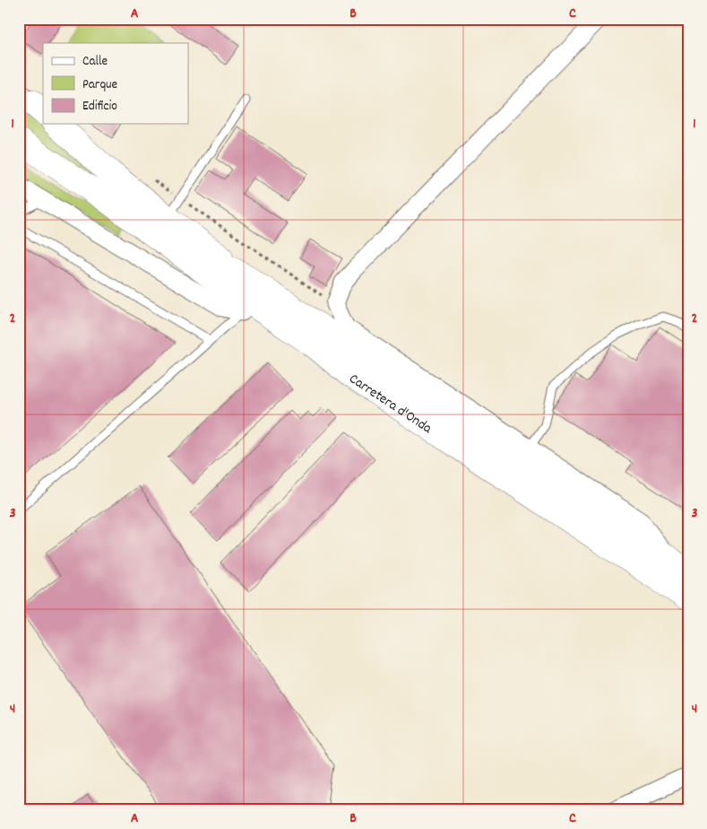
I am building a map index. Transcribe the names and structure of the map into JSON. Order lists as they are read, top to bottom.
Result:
{
  "streets": {
    "main road": ["Carretera d'Onda"]
  },
  "legend": ["Calle", "Parque", "Edificio"],
  "grid": {
    "columns": ["A", "B", "C"],
    "rows": [
      "1",
      "2",
      "3",
      "4"
    ]
  }
}
